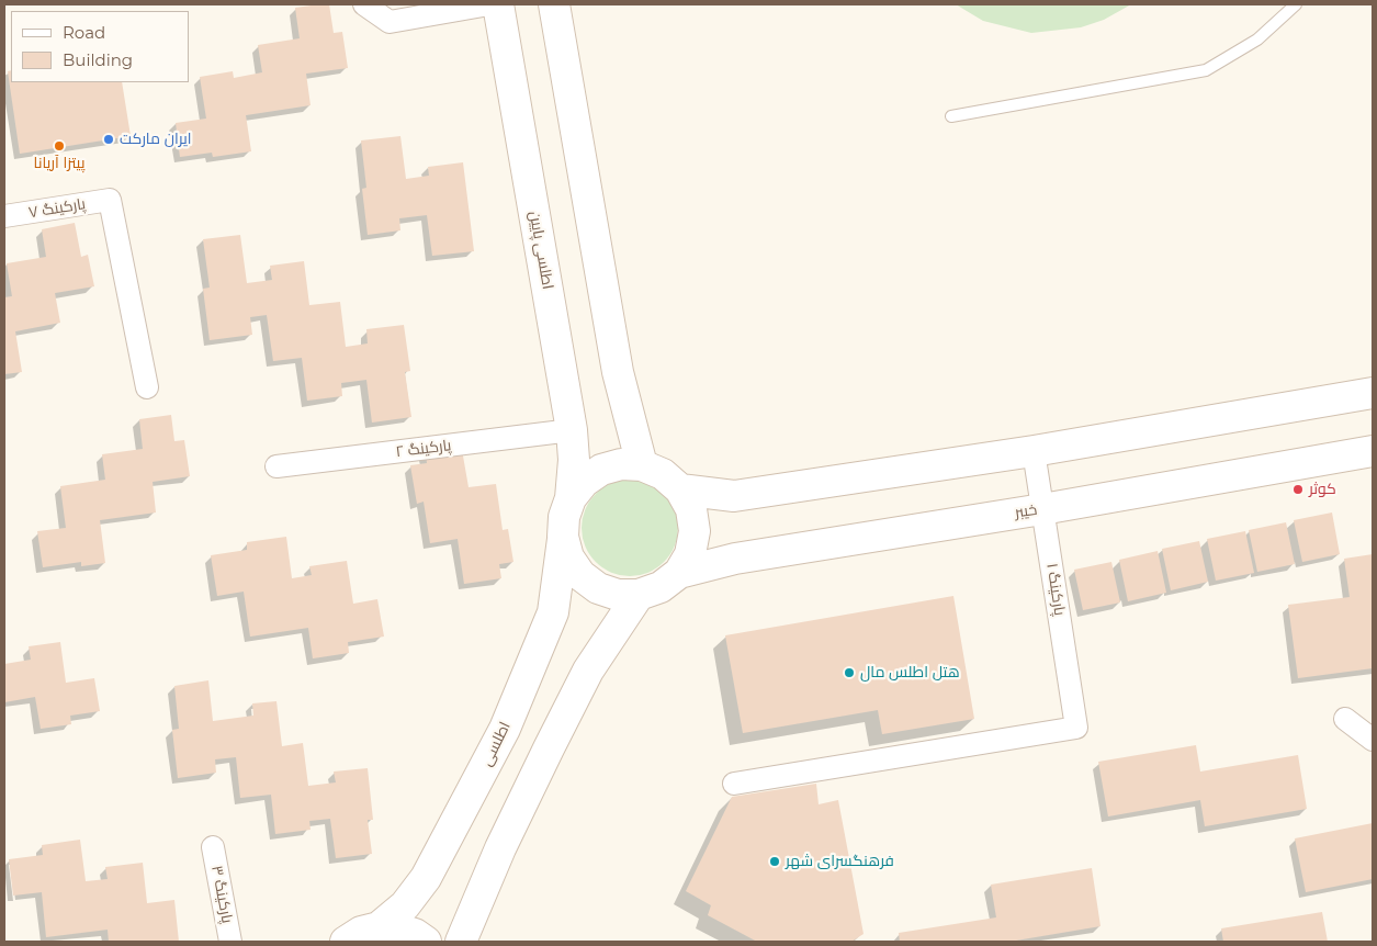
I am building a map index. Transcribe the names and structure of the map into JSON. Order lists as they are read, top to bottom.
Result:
{
  "streets": {
    "street": [
      "پارکینگ ۷",
      "اطلسی پایین",
      "پارکینگ ۲",
      "خیبر",
      "پارکینگ ۱",
      "اطلسی",
      "پارکینگ ۳"
    ]
  },
  "crossings": [
    ["اطلسی پایین", "پارکینگ ۲"],
    ["اطلسی پایین", "خیبر"],
    ["اطلسی پایین", "اطلسی"],
    ["خیبر", "پارکینگ ۱"],
    ["خیبر", "اطلسی"]
  ],
  "places": [
    "ایران مارکت",
    "پیتزا آریانا",
    "کوثر",
    "هتل اطلس مال",
    "فرهنگسرای شهر"
  ],
  "legend": ["Road", "Building"]
}
